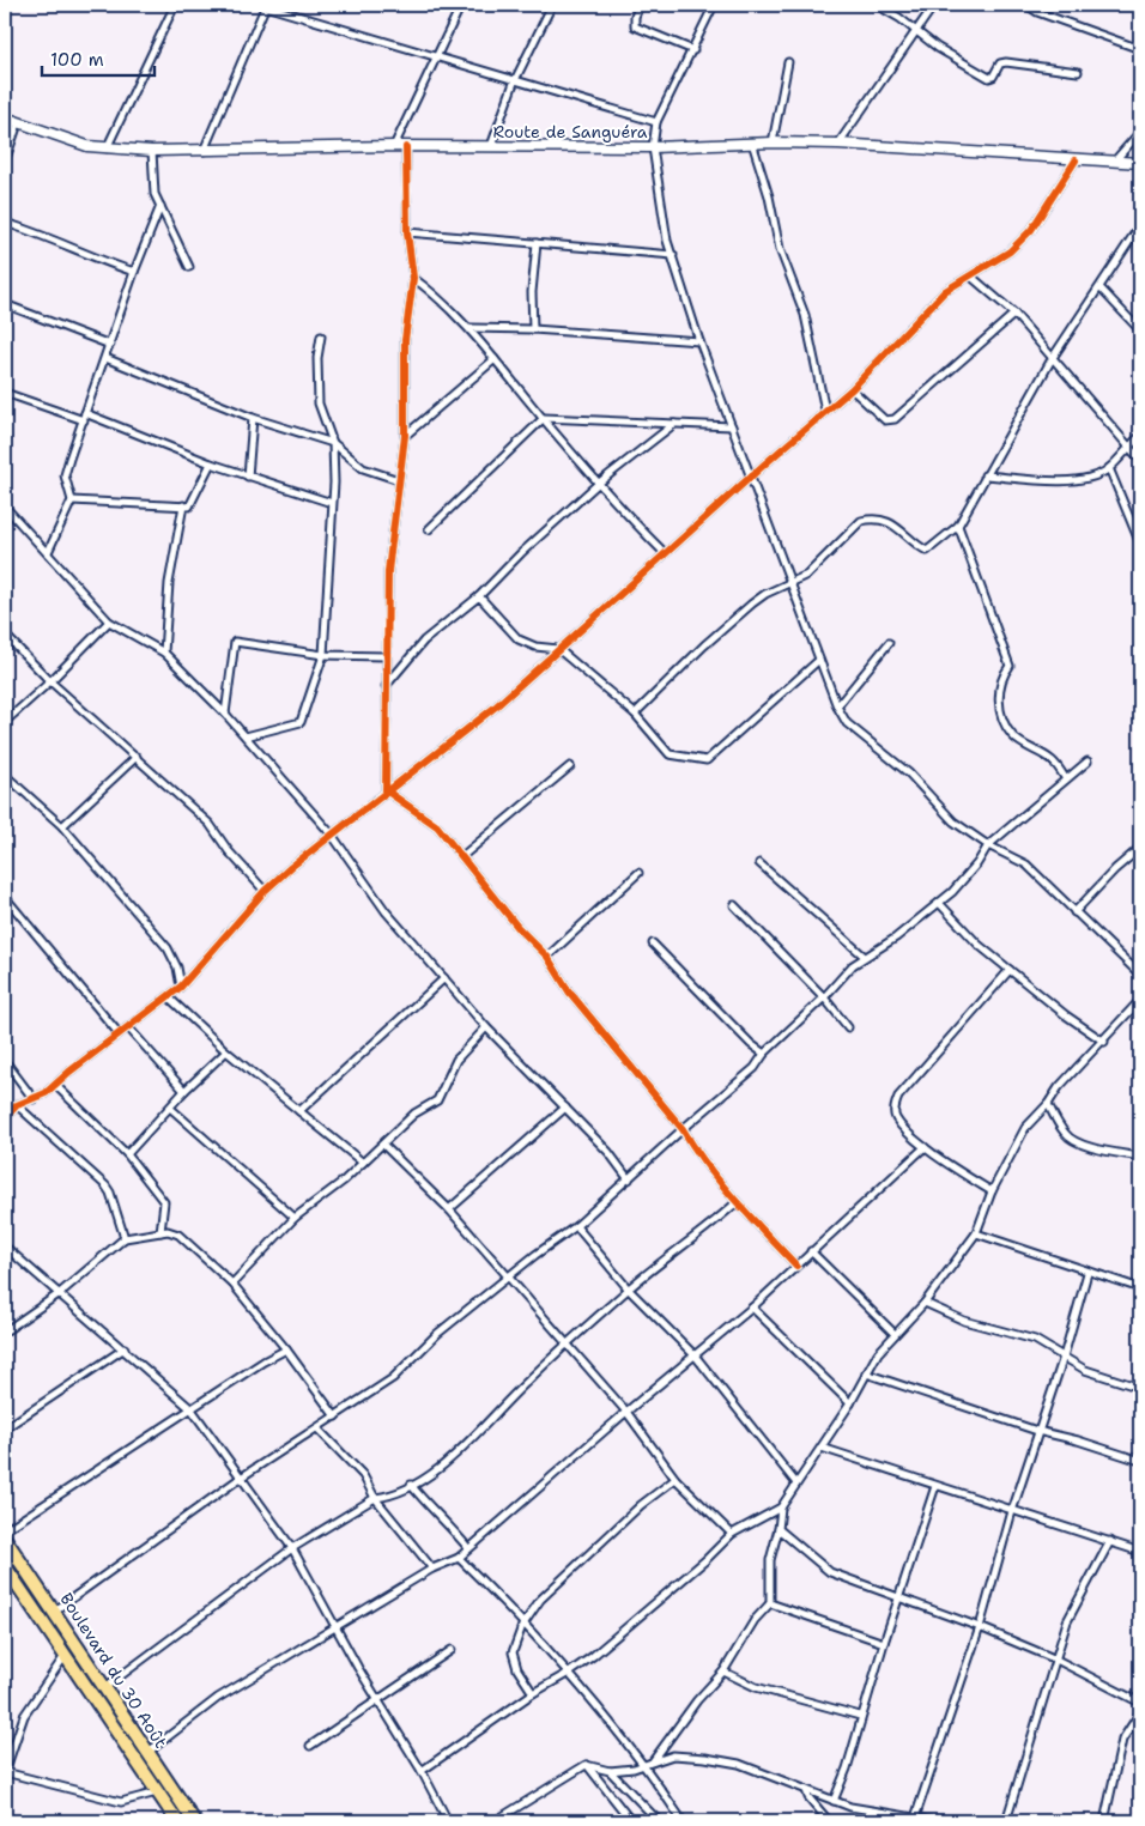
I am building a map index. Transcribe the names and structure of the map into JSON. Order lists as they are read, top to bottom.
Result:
{
  "streets": {
    "highway": ["Boulevard du 30 Août"],
    "street": ["Route de Sanguéra"]
  },
  "scale_bar": "100 m"
}
